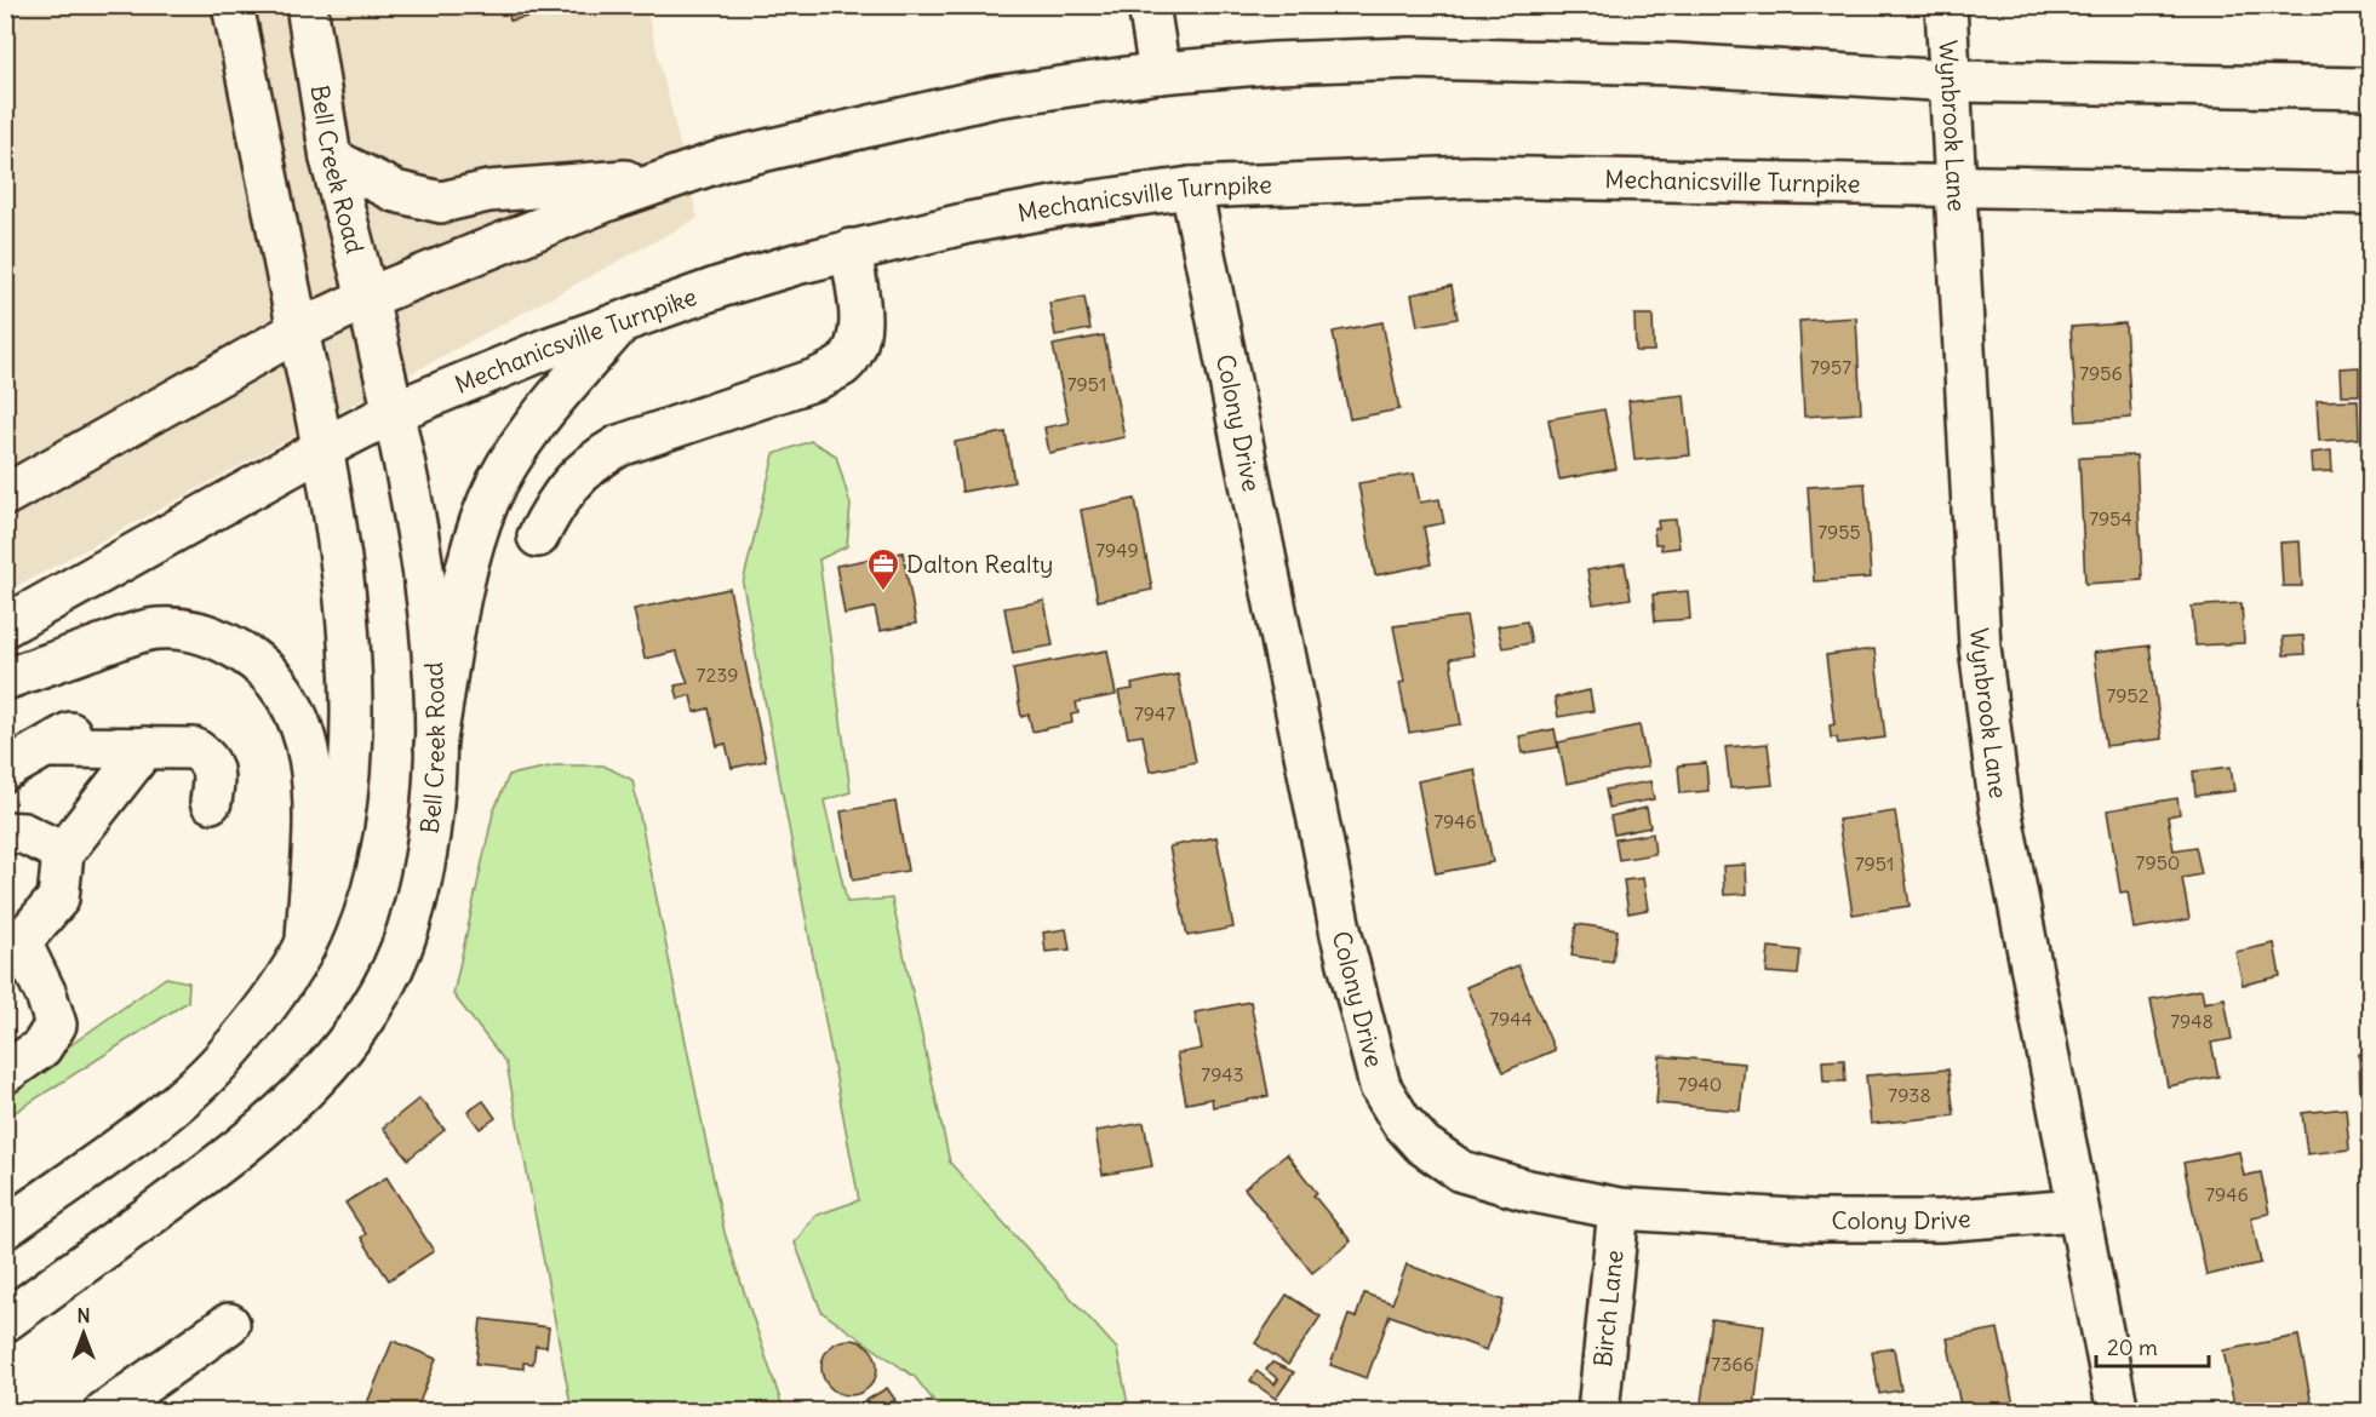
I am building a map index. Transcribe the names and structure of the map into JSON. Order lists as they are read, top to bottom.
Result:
{
  "streets": {
    "main road": [
      "Wynbrook Lane",
      "Bell Creek Road",
      "Mechanicsville Turnpike",
      "Colony Drive",
      "Birch Lane"
    ]
  },
  "crossings": [
    ["Wynbrook Lane", "Mechanicsville Turnpike"],
    ["Wynbrook Lane", "Colony Drive"],
    ["Bell Creek Road", "Mechanicsville Turnpike"],
    ["Mechanicsville Turnpike", "Colony Drive"],
    ["Colony Drive", "Birch Lane"]
  ],
  "places": {
    "office": ["Dalton Realty"]
  },
  "house_numbers": [
    "7957",
    "7956",
    "7951",
    "7954",
    "7955",
    "7949",
    "7239",
    "7952",
    "7947",
    "7946",
    "7950",
    "7951",
    "7944",
    "7948",
    "7943",
    "7940",
    "7938",
    "7946",
    "7366"
  ],
  "scale_bar": "20 m",
  "north": "top"
}
